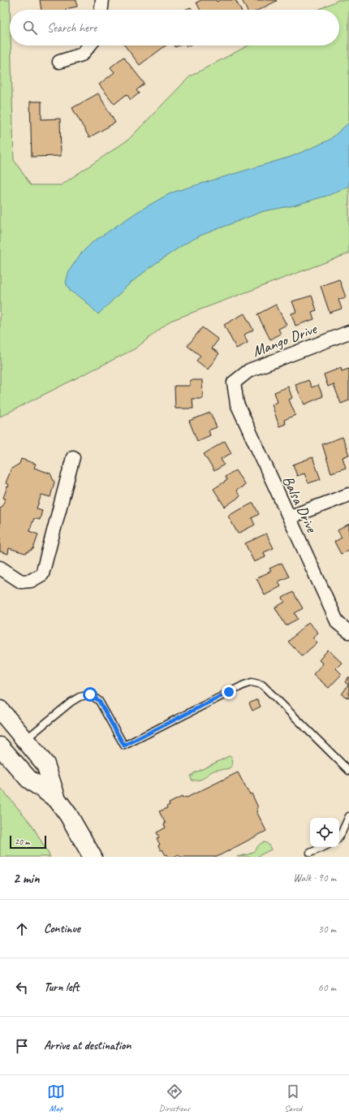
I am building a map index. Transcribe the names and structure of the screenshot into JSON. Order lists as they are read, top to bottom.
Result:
{
  "streets": {
    "street": ["Mango Drive", "Balsa Drive"]
  },
  "crossings": [
    ["Mango Drive", "Balsa Drive"]
  ],
  "scale_bar": "20 m",
  "page": {
    "search": "Search here",
    "scale": "20 m",
    "heading": ["2 min", "Walk · 90 m"],
    "list": [
      ["Continue", "30 m"],
      ["Turn left", "60 m"],
      "Arrive at destination"
    ],
    "nav": ["Map", "Directions", "Saved"]
  }
}
